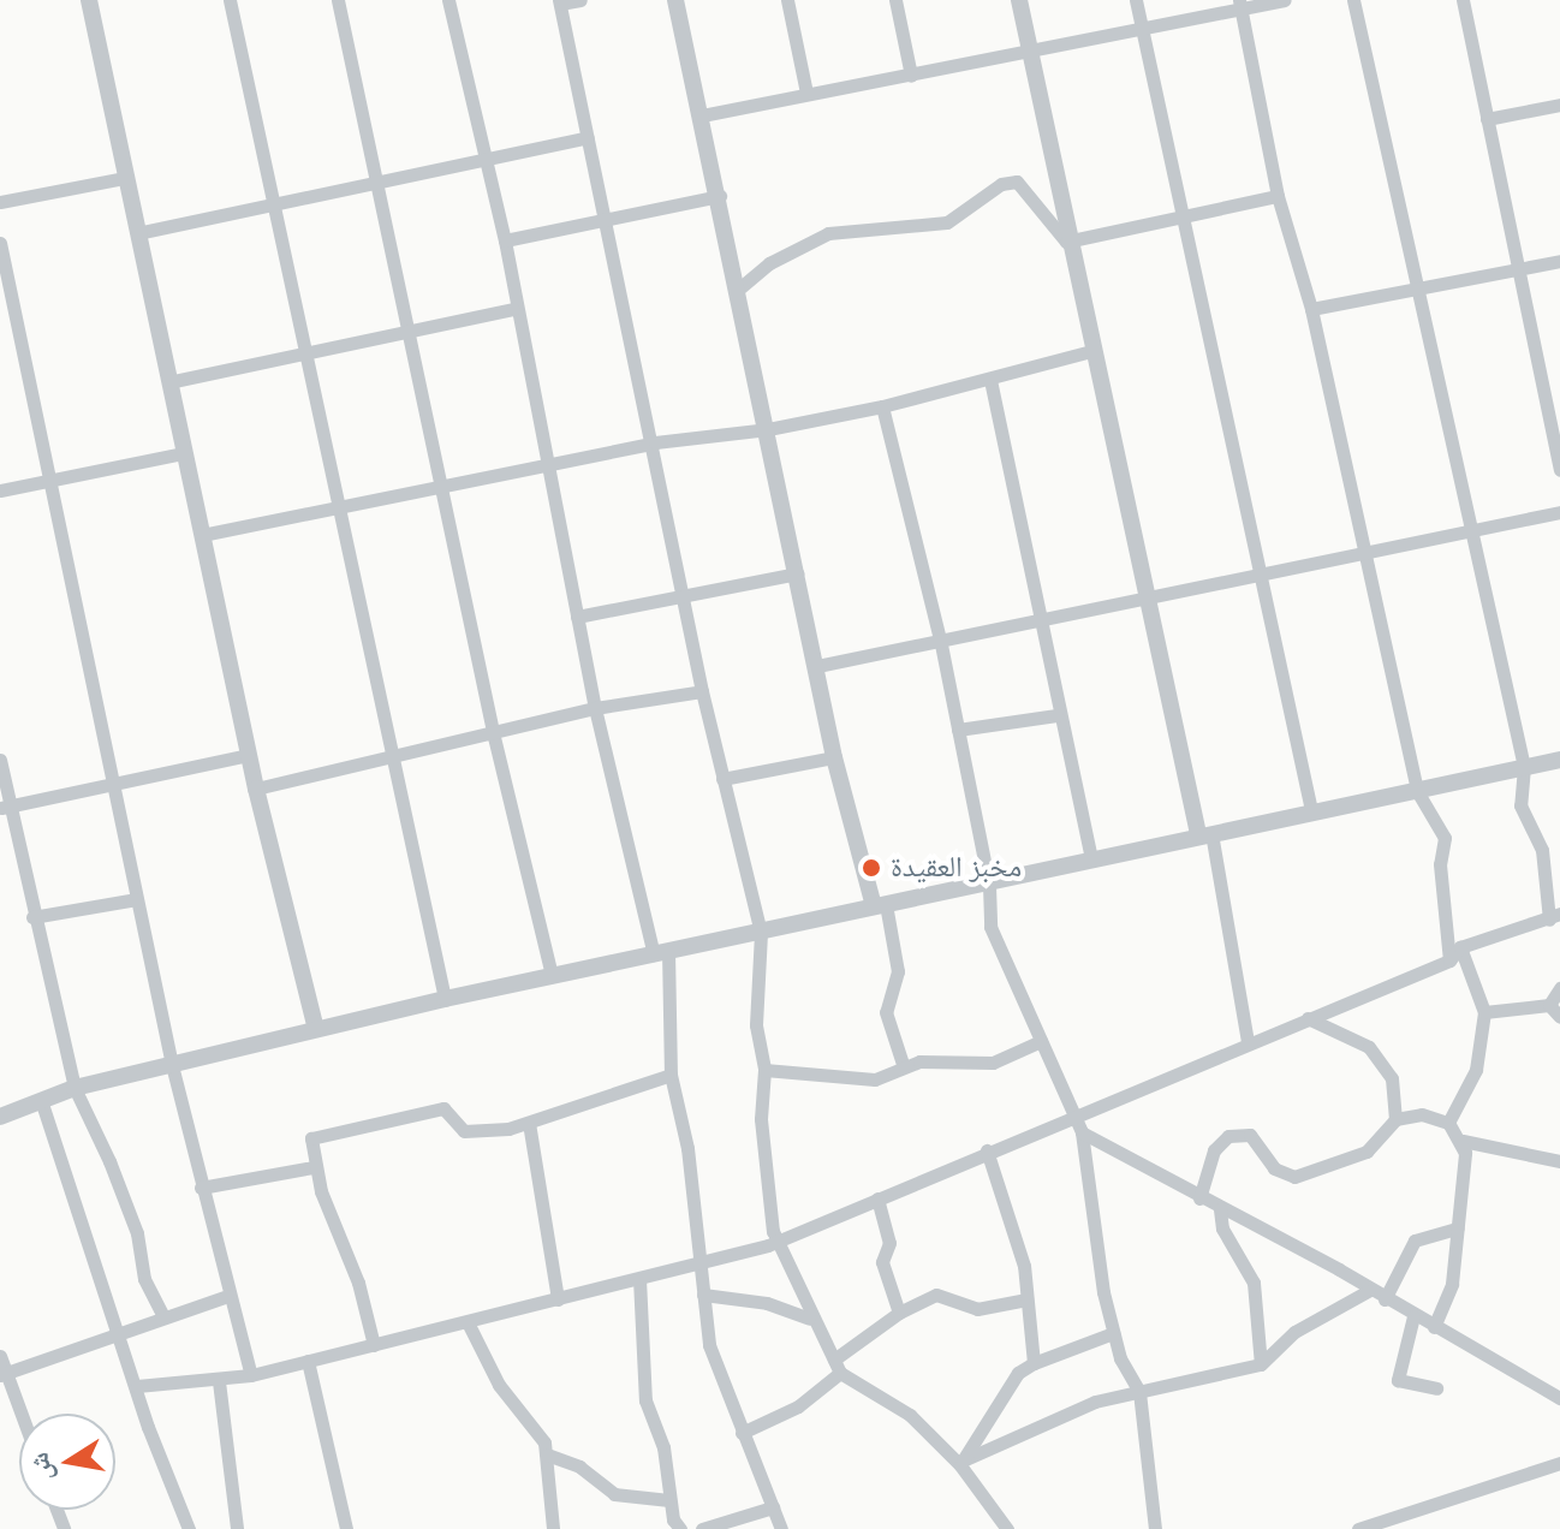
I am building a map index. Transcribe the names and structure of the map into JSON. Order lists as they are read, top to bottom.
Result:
{
  "places": ["مخبز العقيدة"],
  "north": "left"
}
